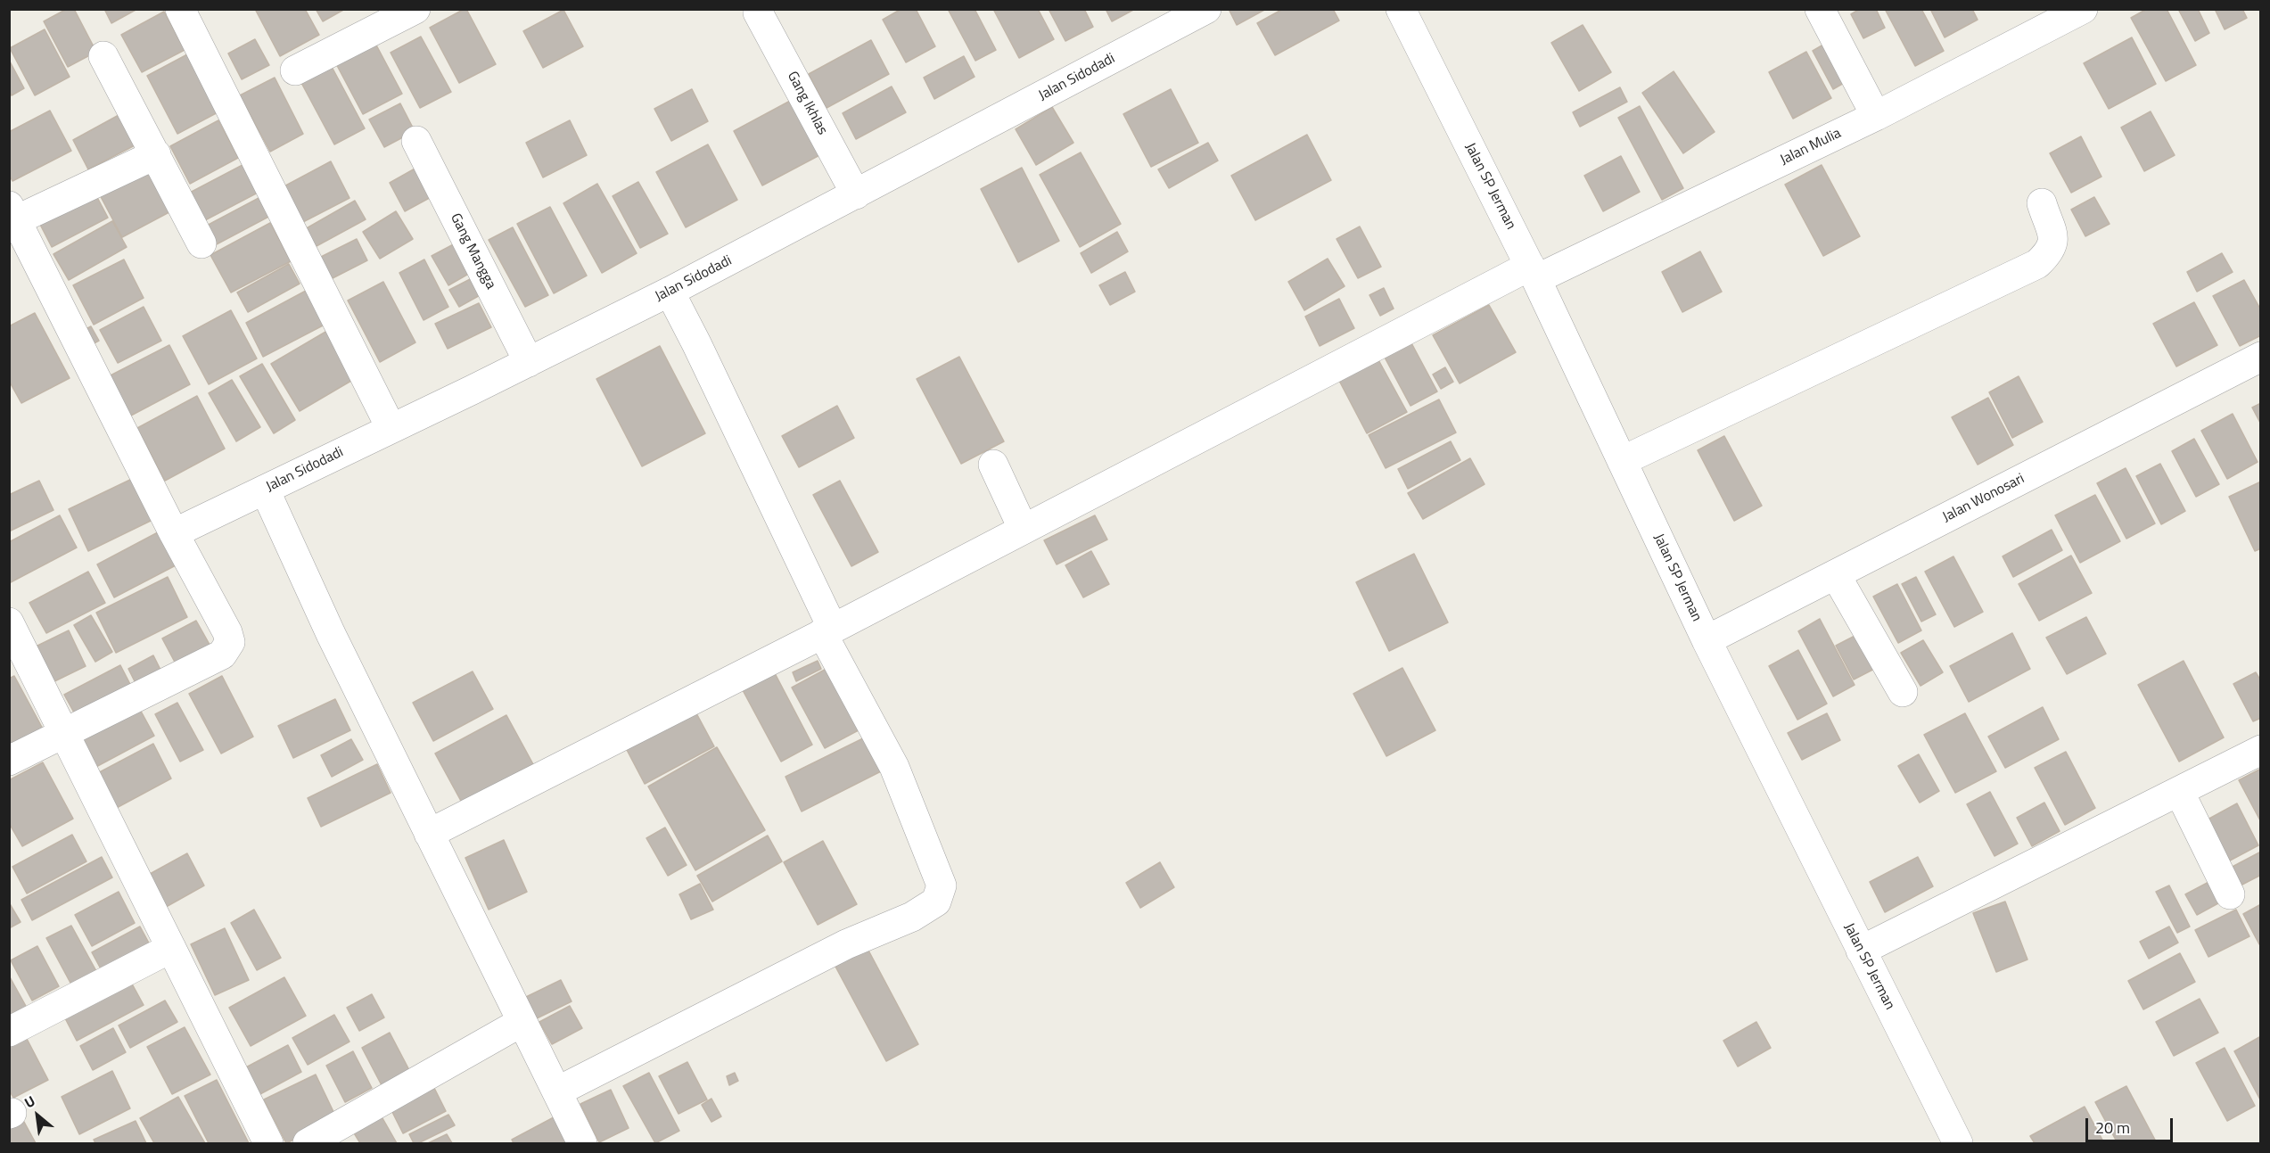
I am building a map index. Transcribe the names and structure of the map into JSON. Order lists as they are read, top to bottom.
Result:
{
  "streets": {
    "street": [
      "Jalan Sidodadi",
      "Gang Ikhlas",
      "Jalan Mulia",
      "Jalan SP Jerman",
      "Gang Mangga",
      "Jalan Wonosari"
    ]
  },
  "crossings": [
    ["Jalan Sidodadi", "Gang Ikhlas"],
    ["Jalan Sidodadi", "Gang Mangga"],
    ["Jalan Mulia", "Jalan SP Jerman"],
    ["Jalan SP Jerman", "Jalan Wonosari"]
  ],
  "scale_bar": "20 m",
  "north": "top left"
}
